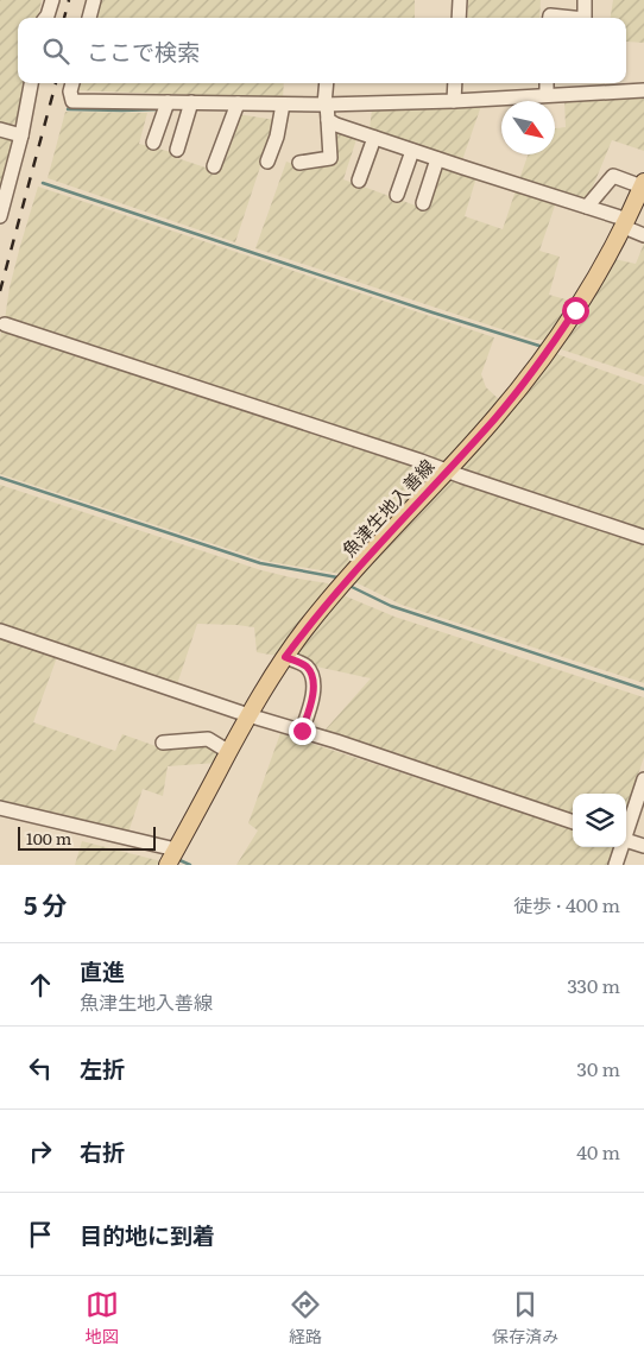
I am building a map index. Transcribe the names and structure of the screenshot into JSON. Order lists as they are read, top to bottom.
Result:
{
  "streets": {
    "main road": ["魚津生地入善線"]
  },
  "scale_bar": "100 m",
  "north": "bottom right",
  "page": {
    "search": "ここで検索",
    "scale": "100 m",
    "heading": ["5 分", "徒歩 · 400 m"],
    "list": [
      ["直進", "魚津生地入善線", "330 m"],
      ["左折", "30 m"],
      ["右折", "40 m"],
      "目的地に到着"
    ],
    "nav": ["地図", "経路", "保存済み"]
  }
}
